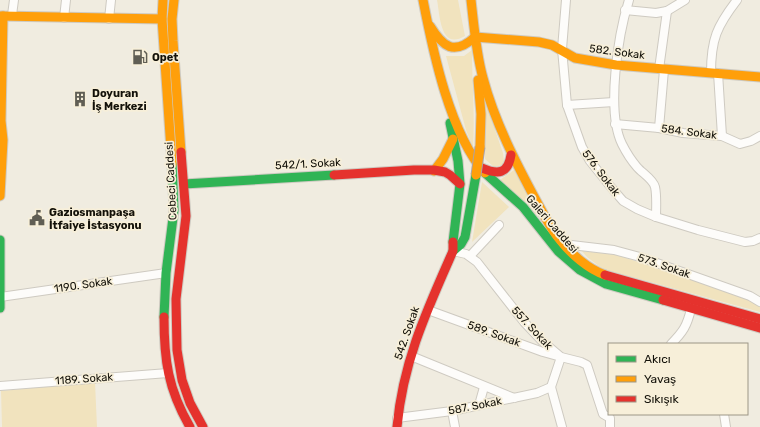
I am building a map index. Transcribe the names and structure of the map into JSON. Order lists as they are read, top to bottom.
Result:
{
  "streets": {
    "main road": [
      "582. Sokak",
      "542/1. Sokak",
      "Cebeci Caddesi",
      "Galeri Caddesi",
      "542. Sokak"
    ],
    "street": [
      "584. Sokak",
      "576. Sokak",
      "573. Sokak",
      "1190. Sokak",
      "557. Sokak",
      "589. Sokak",
      "1189. Sokak",
      "587. Sokak"
    ]
  },
  "crossings": [
    ["582. Sokak", "576. Sokak"],
    ["582. Sokak", "Galeri Caddesi"],
    ["542/1. Sokak", "Cebeci Caddesi"],
    ["Cebeci Caddesi", "1190. Sokak"],
    ["Cebeci Caddesi", "1189. Sokak"],
    ["Galeri Caddesi", "573. Sokak"],
    ["557. Sokak", "589. Sokak"],
    ["542. Sokak", "589. Sokak"],
    ["542. Sokak", "587. Sokak"]
  ],
  "places": {
    "fuel station": ["Opet"],
    "building": ["Doyuran İş Merkezi"],
    "public building": ["Gaziosmanpaşa İtfaiye İstasyonu"]
  },
  "legend": ["Akıcı", "Yavaş", "Sıkışık"]
}
